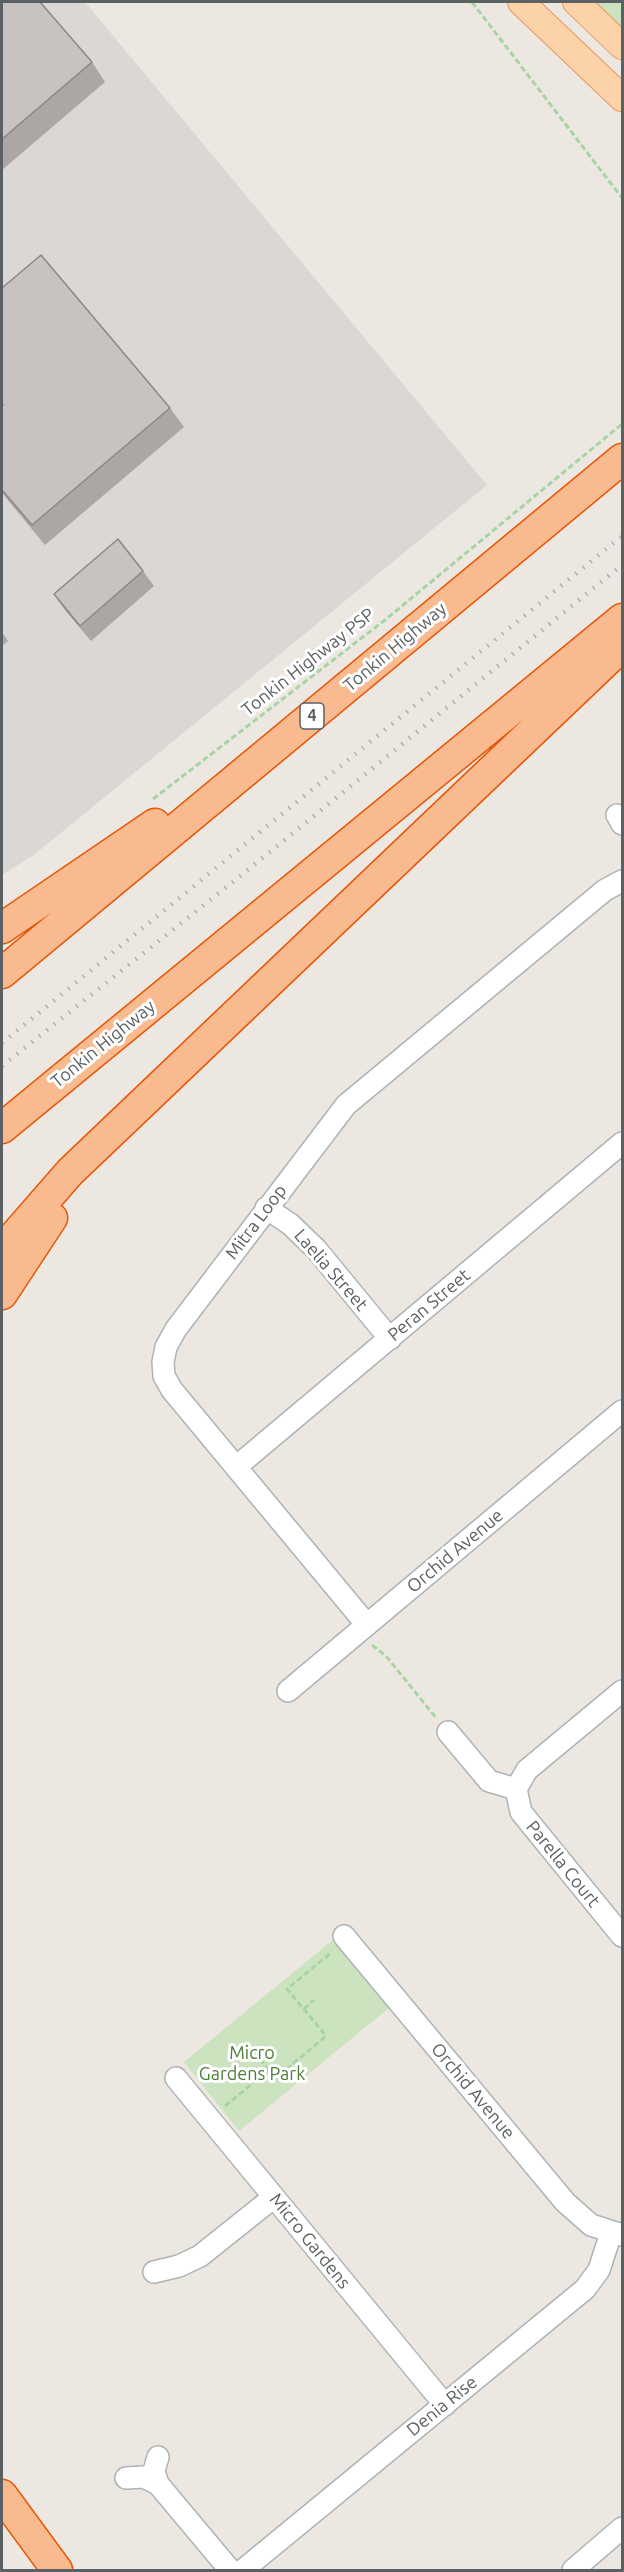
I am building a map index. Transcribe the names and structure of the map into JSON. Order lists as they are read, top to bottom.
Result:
{
  "streets": {
    "highway": ["Tonkin Highway", "4"],
    "street": [
      "Mitra Loop",
      "Laelia Street",
      "Peran Street",
      "Orchid Avenue",
      "Parella Court",
      "Micro Gardens",
      "Denia Rise"
    ],
    "path": ["Tonkin Highway PSP"]
  },
  "crossings": [
    ["Mitra Loop", "Laelia Street"],
    ["Mitra Loop", "Peran Street"],
    ["Mitra Loop", "Orchid Avenue"],
    ["Laelia Street", "Peran Street"],
    ["Orchid Avenue", "Denia Rise"],
    ["Micro Gardens", "Denia Rise"]
  ],
  "parks": ["Micro Gardens Park"]
}
